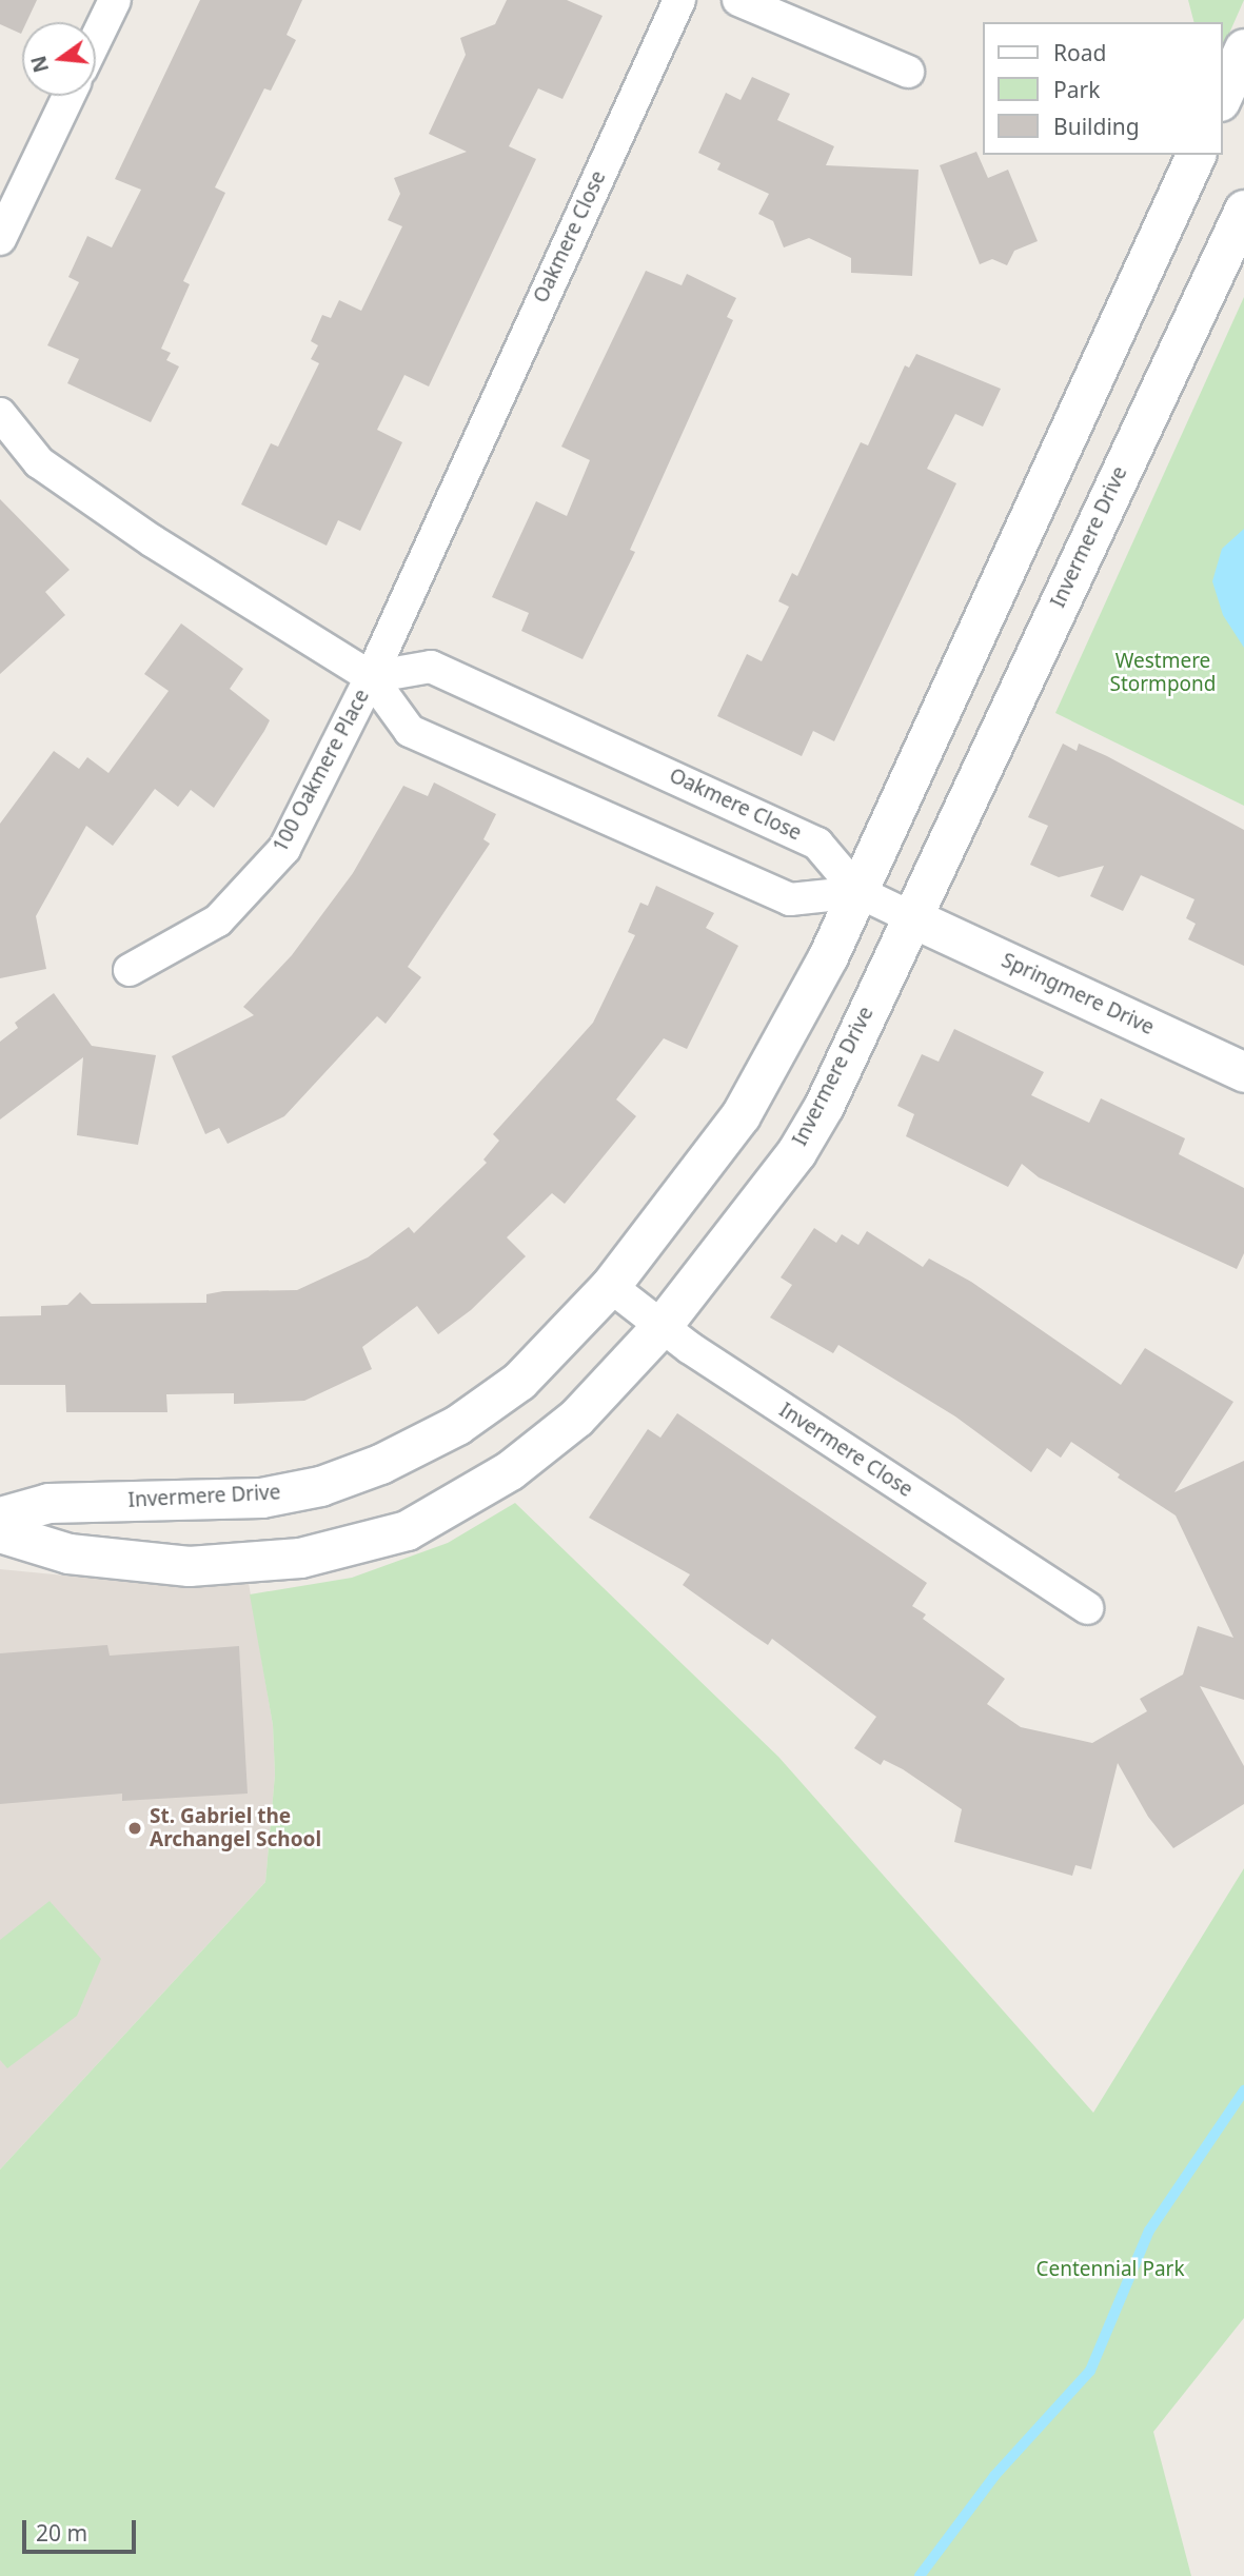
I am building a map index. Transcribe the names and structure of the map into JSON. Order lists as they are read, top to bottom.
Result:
{
  "streets": {
    "street": [
      "Oakmere Close",
      "Invermere Drive",
      "100 Oakmere Place",
      "Springmere Drive",
      "Invermere Close"
    ]
  },
  "crossings": [
    ["Oakmere Close", "Invermere Drive"],
    ["Oakmere Close", "100 Oakmere Place"],
    ["Invermere Drive", "Springmere Drive"],
    ["Invermere Drive", "Invermere Close"]
  ],
  "parks": ["Westmere Stormpond", "Centennial Park"],
  "places": ["St. Gabriel the Archangel School"],
  "legend": ["Road", "Park", "Building"],
  "scale_bar": "20 m",
  "north": "left"
}
